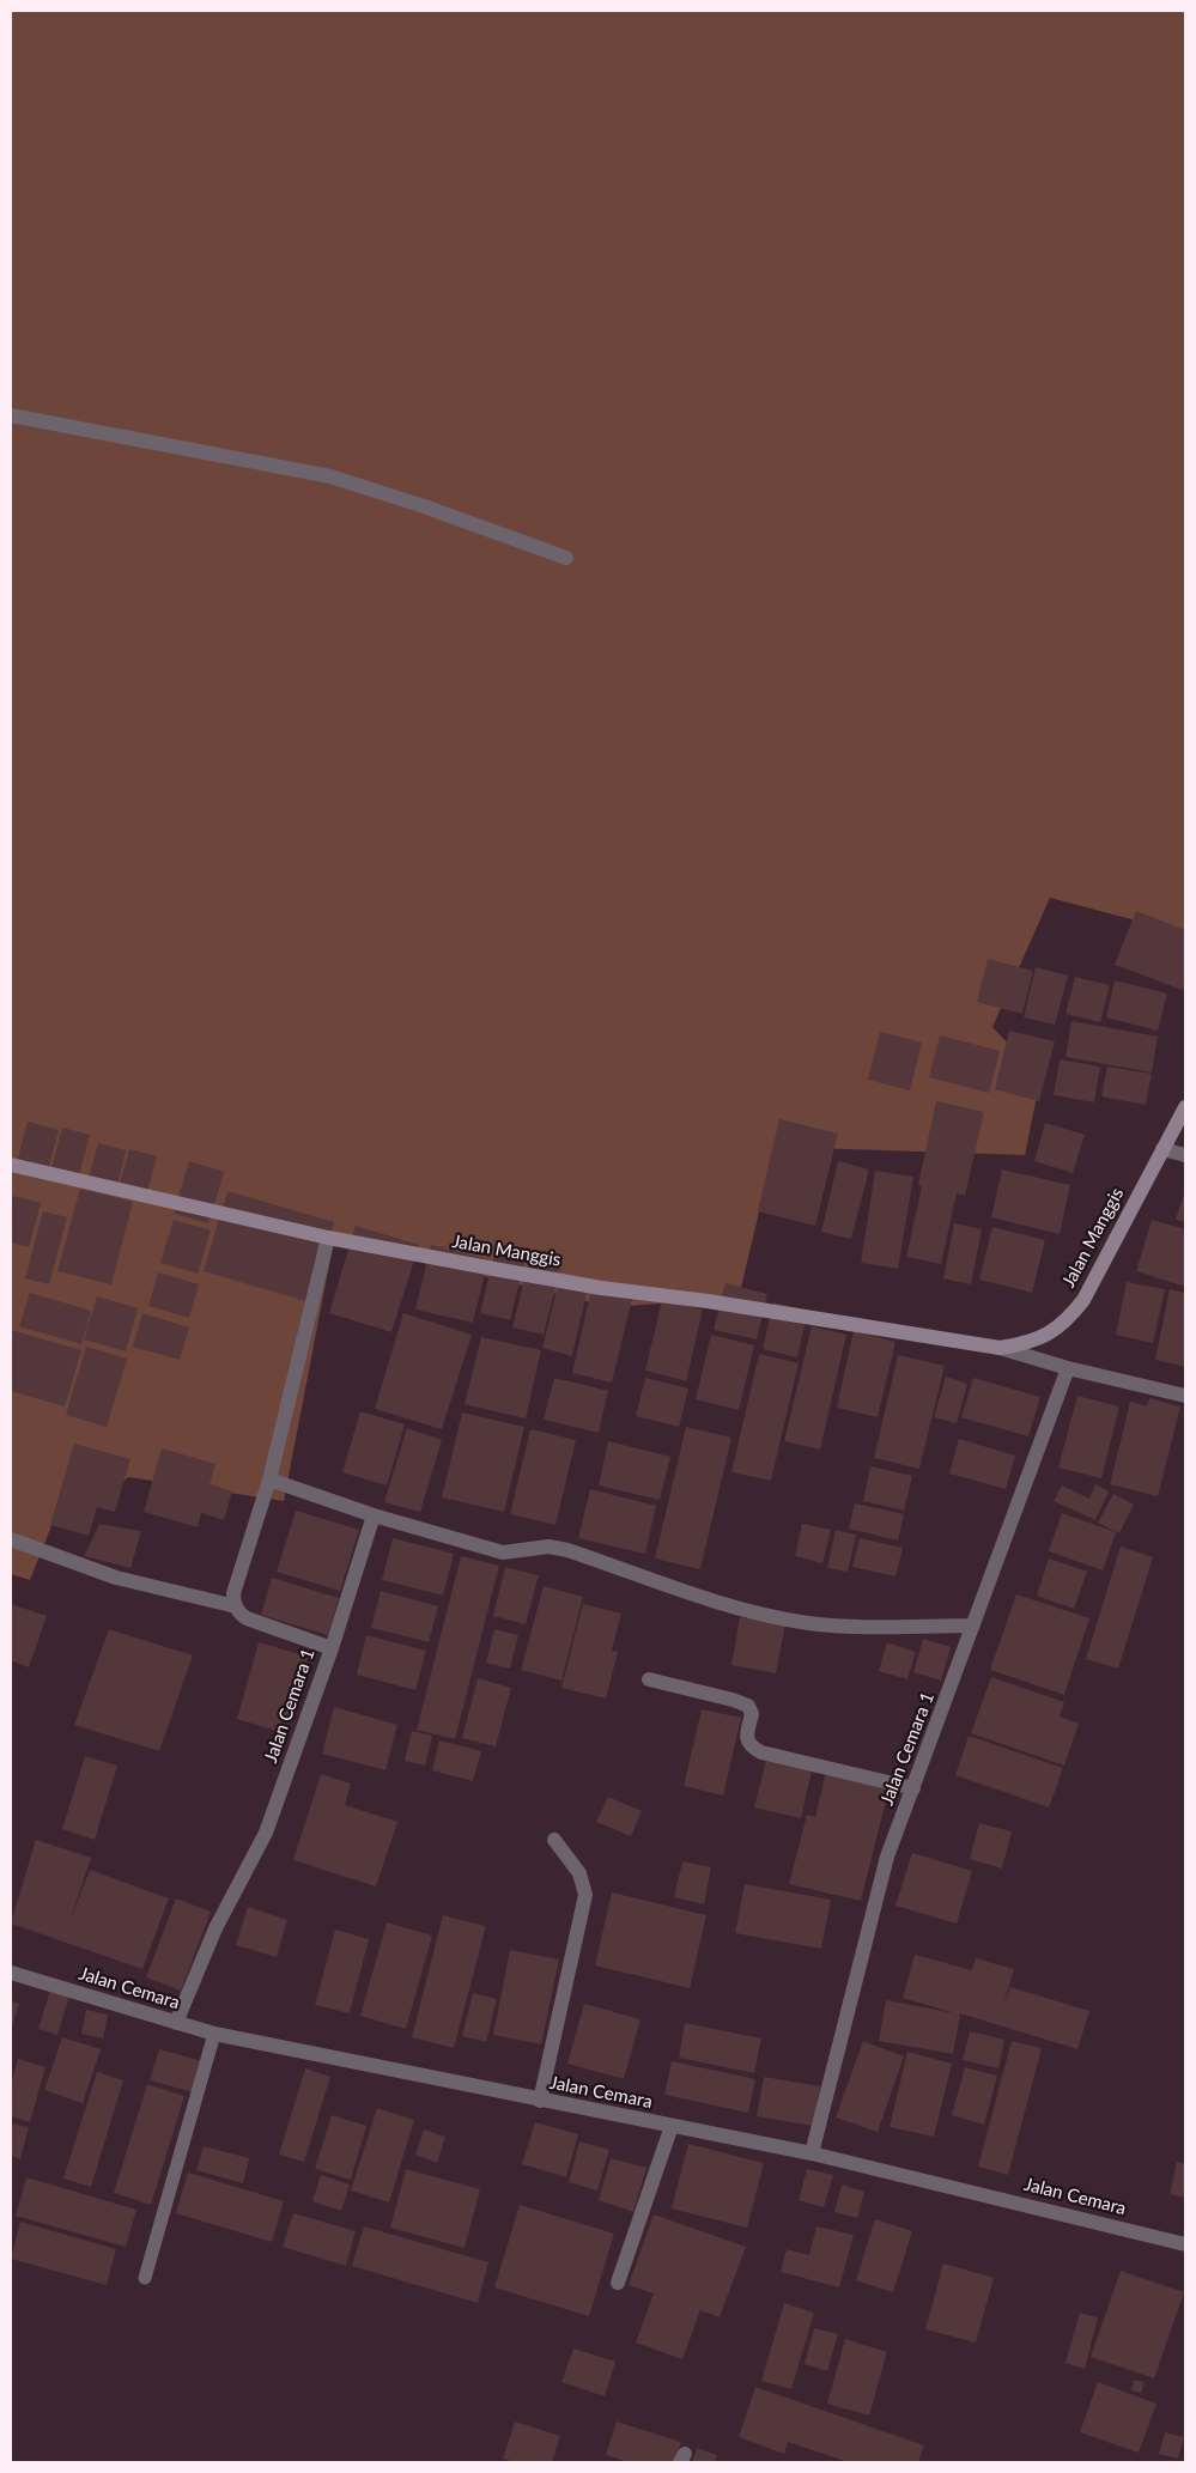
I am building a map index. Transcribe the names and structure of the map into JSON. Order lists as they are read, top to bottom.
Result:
{
  "streets": {
    "street": ["Jalan Manggis", "Jalan Cemara 1", "Jalan Cemara"]
  },
  "crossings": [
    ["Jalan Manggis", "Jalan Cemara 1"],
    ["Jalan Cemara 1", "Jalan Cemara"]
  ]
}
